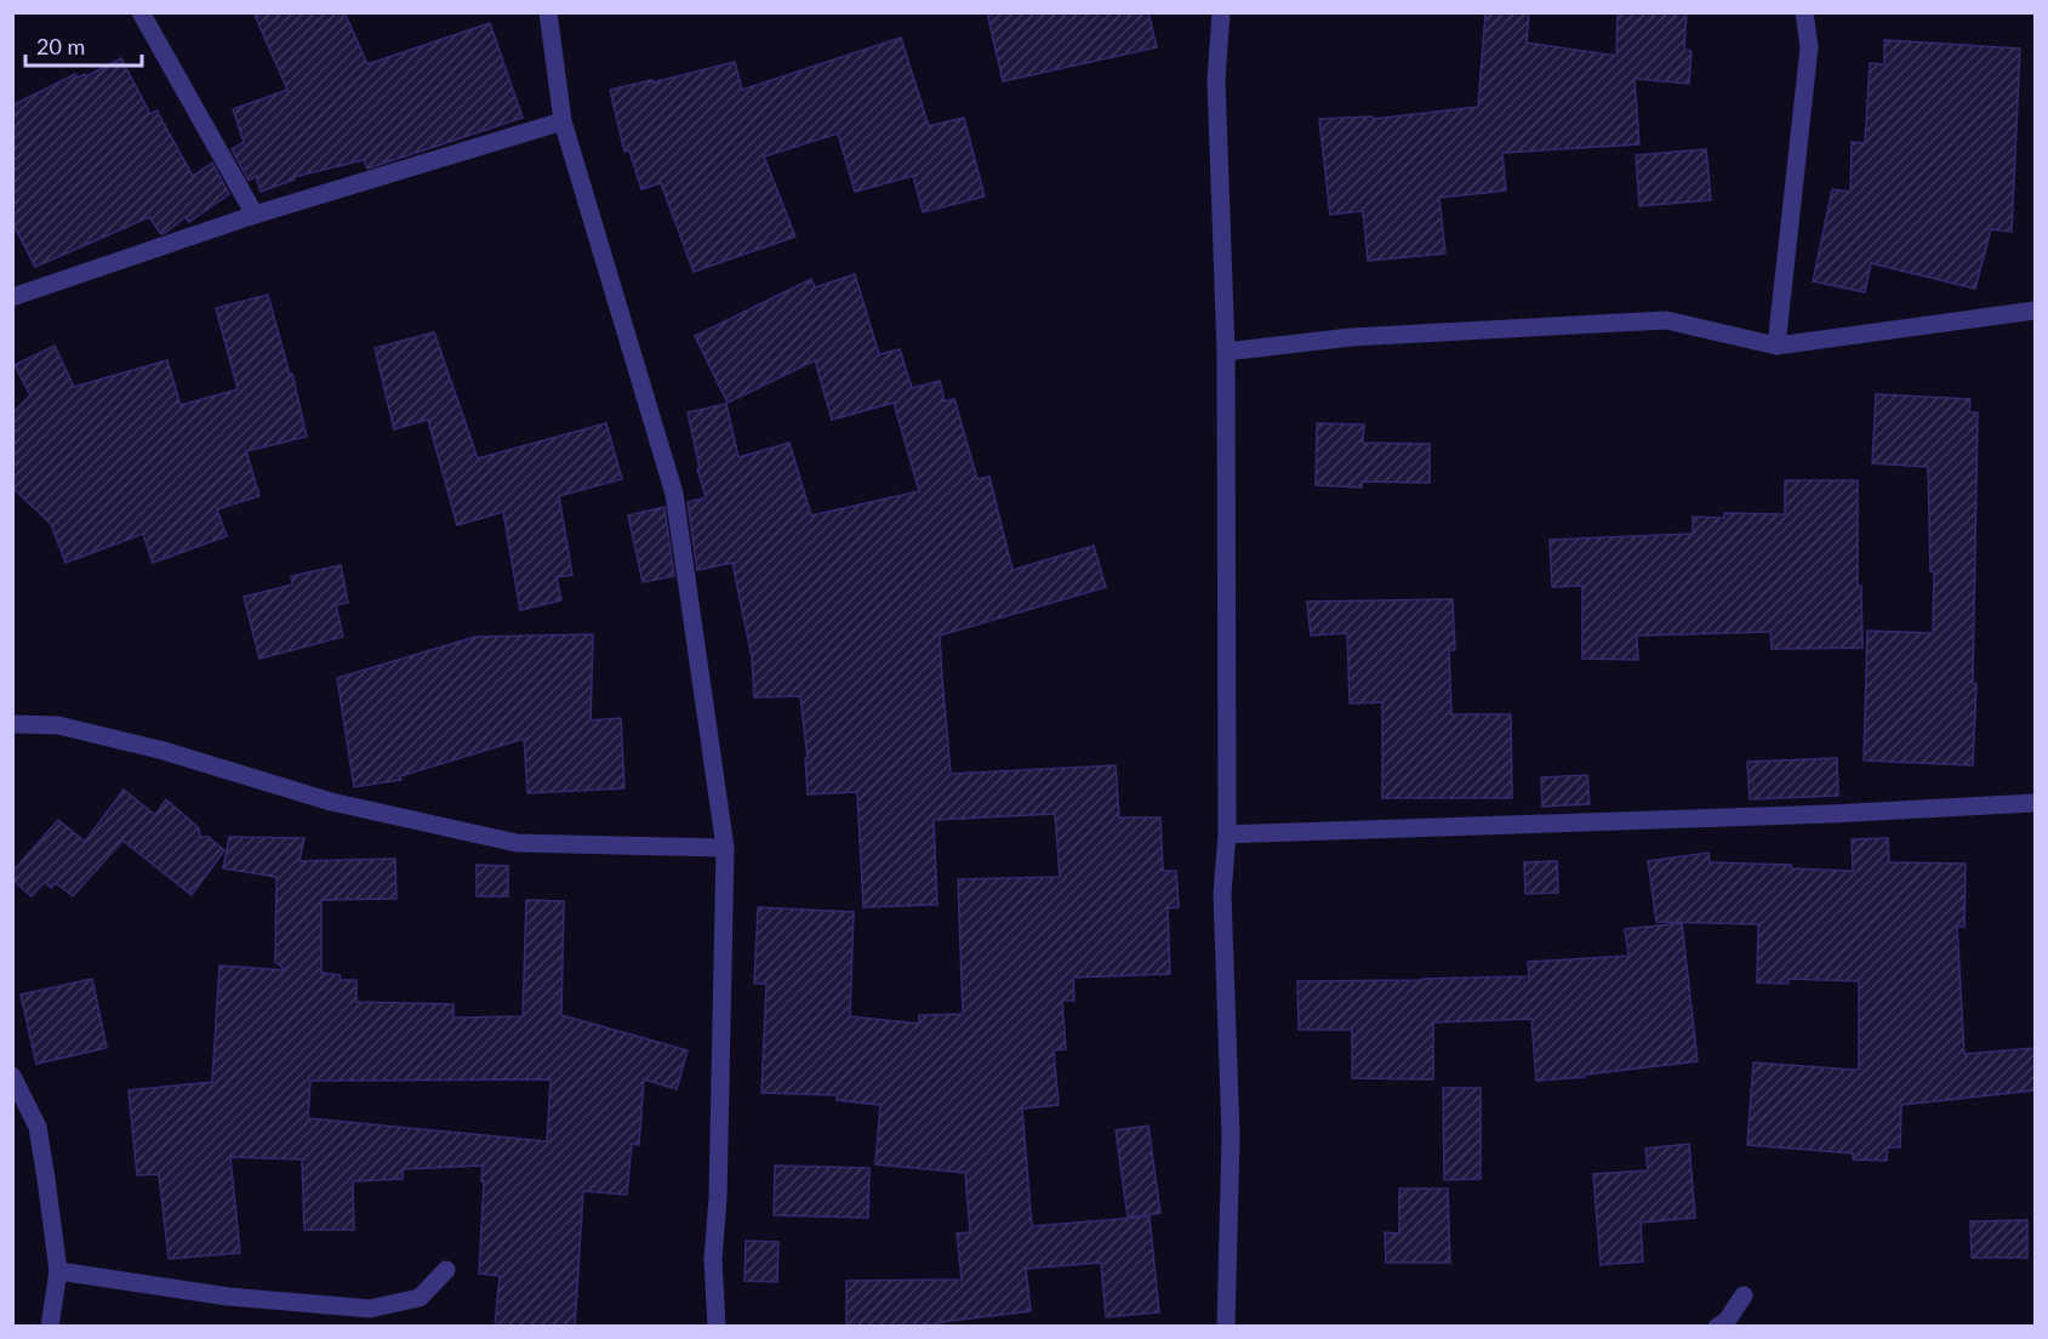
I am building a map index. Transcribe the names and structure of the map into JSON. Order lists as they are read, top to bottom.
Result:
{
  "scale_bar": "20 m"
}
